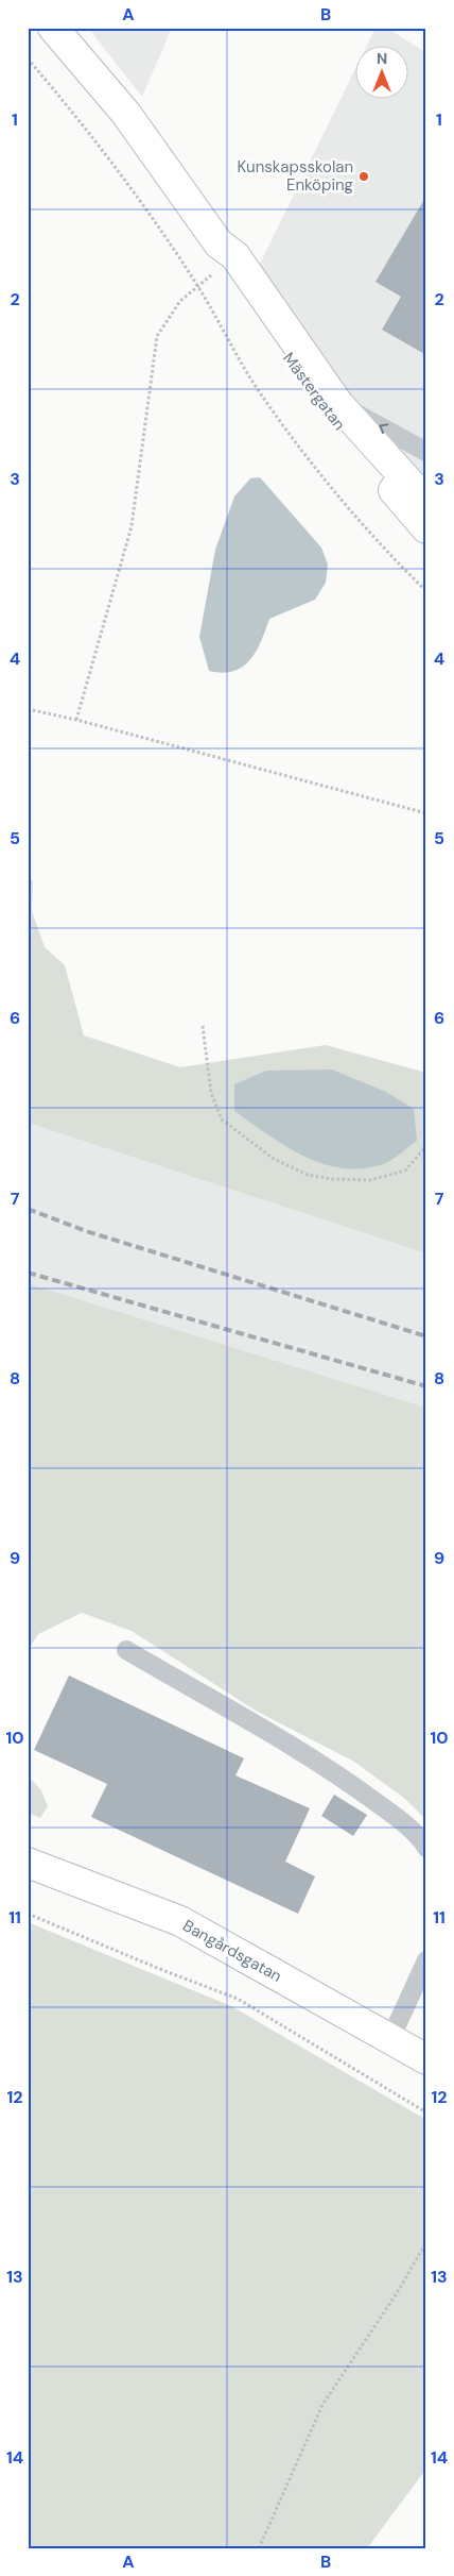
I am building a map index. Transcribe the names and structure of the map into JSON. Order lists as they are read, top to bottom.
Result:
{
  "streets": {
    "main road": ["Mästergatan", "Bangårdsgatan"]
  },
  "places": ["Kunskapsskolan Enköping"],
  "north": "top",
  "grid": {
    "columns": ["A", "B"],
    "rows": [
      "1",
      "2",
      "3",
      "4",
      "5",
      "6",
      "7",
      "8",
      "9",
      "10",
      "11",
      "12",
      "13",
      "14"
    ]
  }
}
